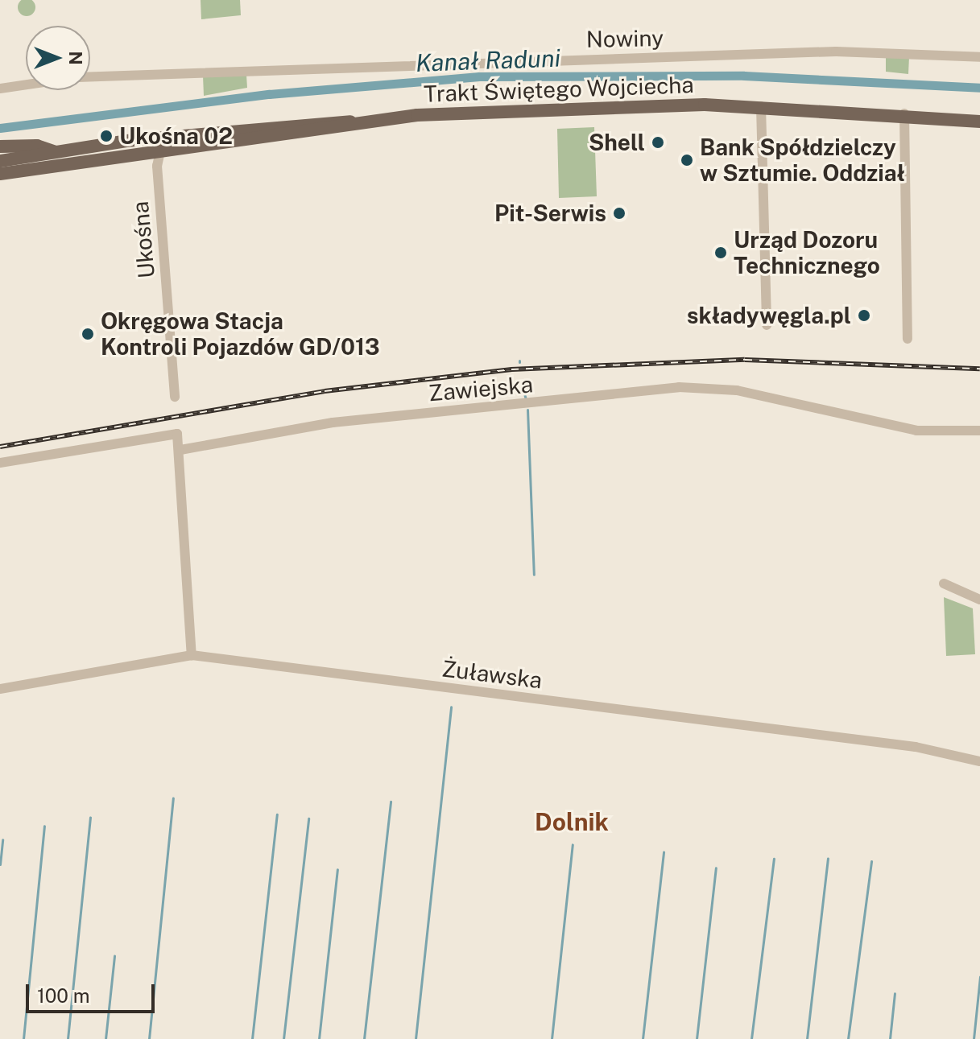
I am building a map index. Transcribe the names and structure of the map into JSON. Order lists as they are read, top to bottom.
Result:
{
  "streets": {
    "main road": ["Trakt Świętego Wojciecha"],
    "street": [
      "Nowiny",
      "Ukośna",
      "Zawiejska",
      "Żuławska"
    ]
  },
  "crossings": [
    ["Trakt Świętego Wojciecha", "Ukośna"]
  ],
  "districts": ["Dolnik"],
  "water": ["Kanał Raduni"],
  "places": [
    "Ukośna 02",
    "Shell",
    "Bank Spółdzielczy w Sztumie. Oddział",
    "Pit-Serwis",
    "Urząd Dozoru Technicznego",
    "składywęgla.pl",
    "Okręgowa Stacja Kontroli Pojazdów GD/013"
  ],
  "scale_bar": "100 m",
  "north": "right"
}
